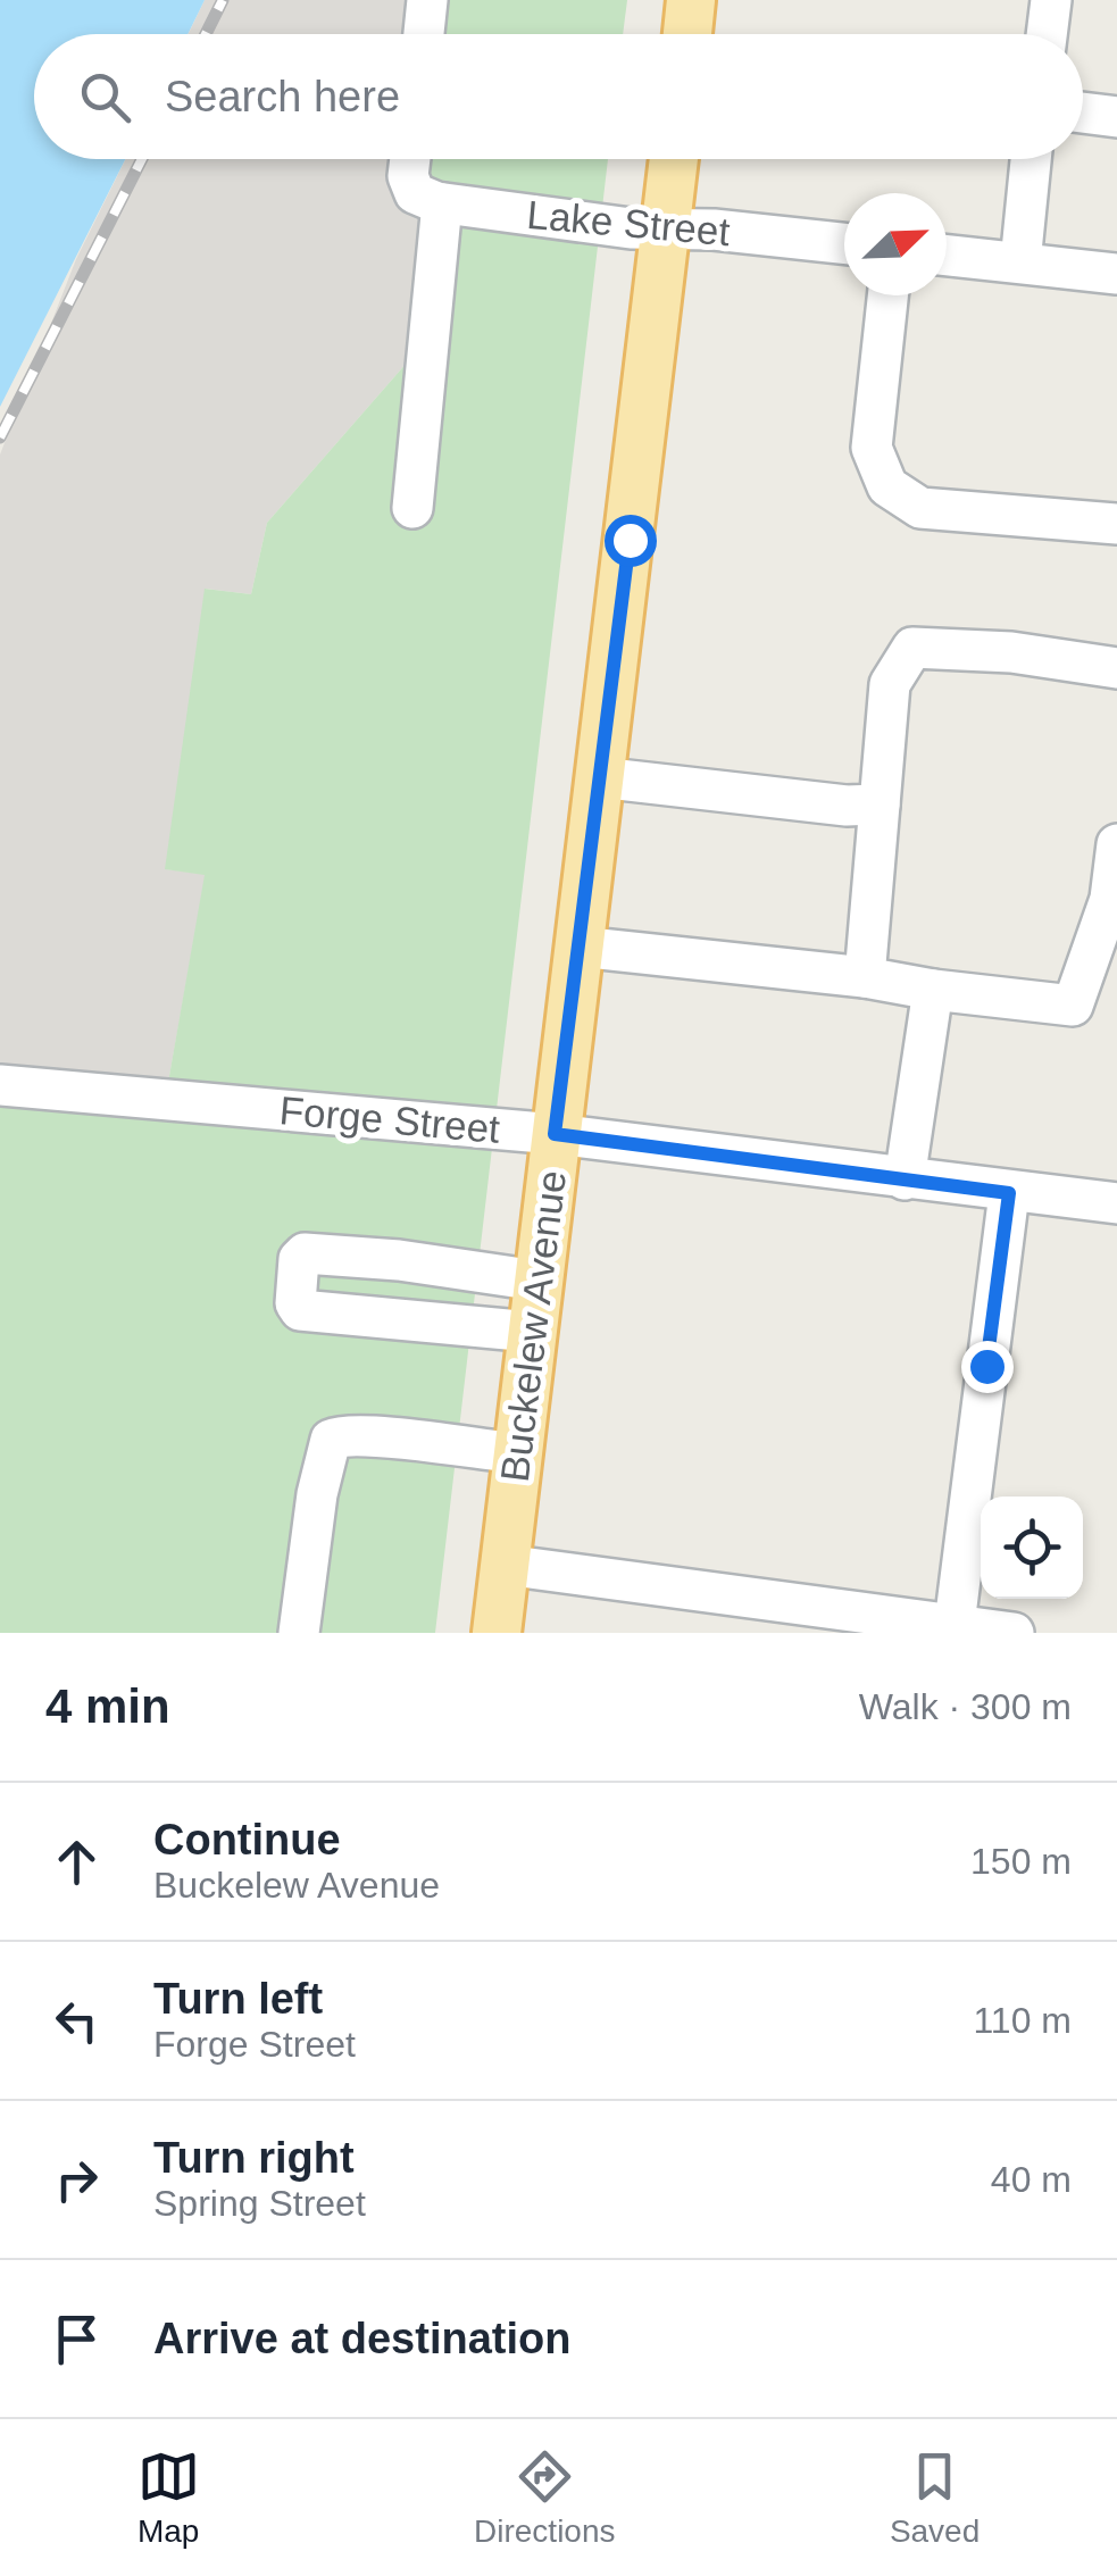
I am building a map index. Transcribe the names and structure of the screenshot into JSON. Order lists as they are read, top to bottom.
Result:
{
  "streets": {
    "main road": ["Buckelew Avenue"],
    "street": ["Lake Street", "Forge Street"]
  },
  "crossings": [
    ["Lake Street", "Buckelew Avenue"],
    ["Forge Street", "Buckelew Avenue"]
  ],
  "north": "top right",
  "page": {
    "search": "Search here",
    "heading": ["4 min", "Walk · 300 m"],
    "list": [
      ["Continue", "Buckelew Avenue", "150 m"],
      ["Turn left", "Forge Street", "110 m"],
      ["Turn right", "Spring Street", "40 m"],
      "Arrive at destination"
    ],
    "nav": ["Map", "Directions", "Saved"]
  }
}
